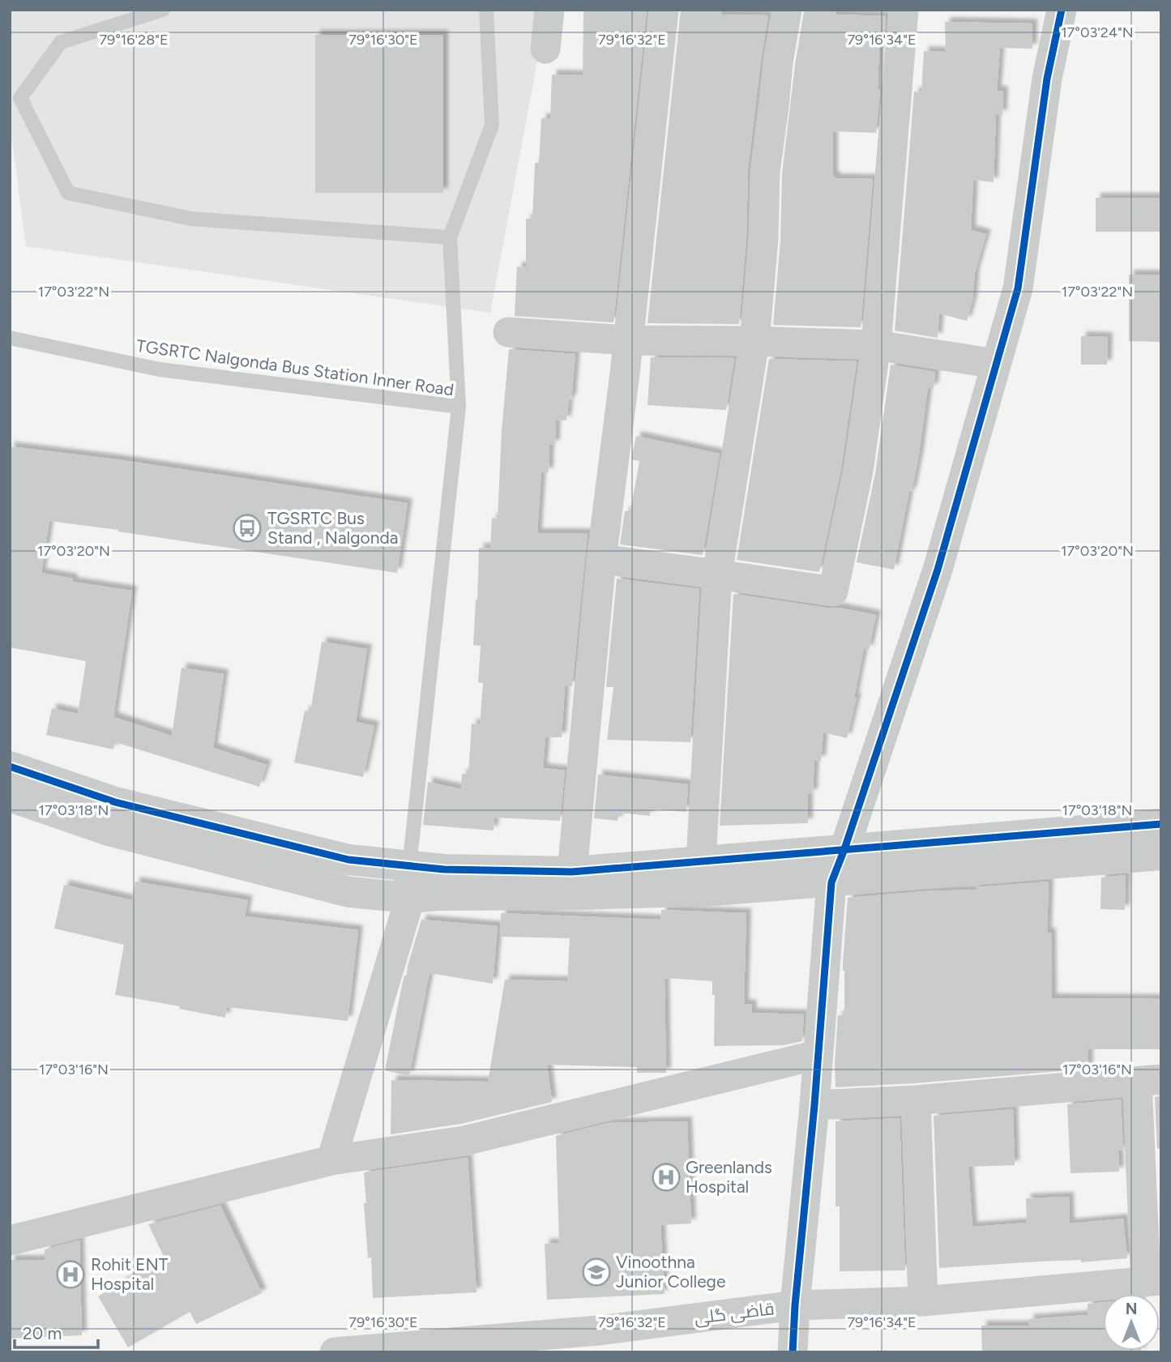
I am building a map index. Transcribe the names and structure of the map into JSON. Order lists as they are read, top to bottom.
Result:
{
  "streets": {
    "street": ["قاضی گلی"],
    "lane": ["TGSRTC Nalgonda Bus Station Inner Road"]
  },
  "places": {
    "bus stop": ["TGSRTC Bus Stand , Nalgonda"],
    "hospital": ["Greenlands Hospital", "Rohit ENT Hospital"],
    "school or university": ["Vinoothna Junior College"]
  },
  "scale_bar": "20 m",
  "north": "top",
  "coordinates": [
    "17°03'24\"N",
    "79°16'28\"E",
    "79°16'30\"E",
    "79°16'32\"E",
    "79°16'34\"E",
    "17°03'22\"N",
    "17°03'20\"N",
    "17°03'18\"N",
    "17°03'16\"N"
  ]
}
